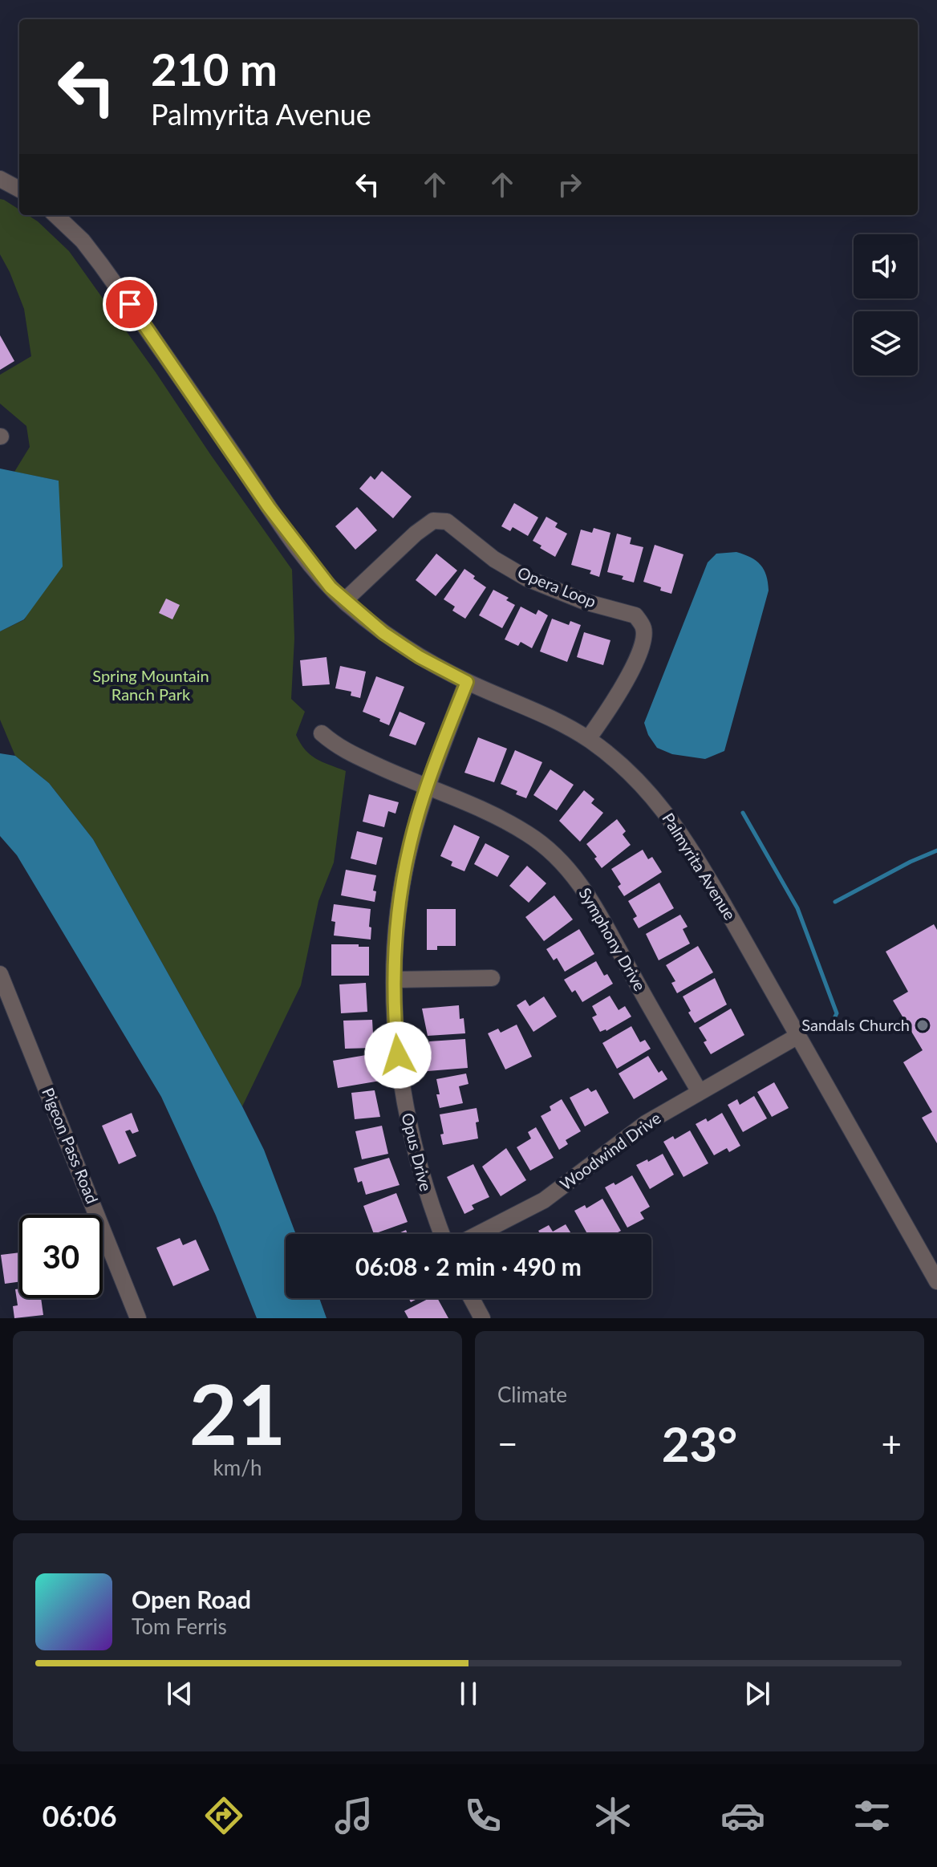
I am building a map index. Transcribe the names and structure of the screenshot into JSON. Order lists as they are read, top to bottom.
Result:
{
  "streets": {
    "street": [
      "Opera Loop",
      "Palmyrita Avenue",
      "Symphony Drive",
      "Pigeon Pass Road",
      "Woodwind Drive",
      "Opus Drive"
    ]
  },
  "crossings": [
    ["Opera Loop", "Palmyrita Avenue"],
    ["Palmyrita Avenue", "Woodwind Drive"],
    ["Palmyrita Avenue", "Opus Drive"],
    ["Symphony Drive", "Woodwind Drive"],
    ["Symphony Drive", "Opus Drive"]
  ],
  "parks": ["Spring Mountain Ranch Park"],
  "places": ["Sandals Church"],
  "page": {
    "turn": ["210 m", "Palmyrita Avenue"],
    "limit": "30",
    "trip": "06:08 · 2 min · 490 m",
    "tile": [
      ["21", "km/h"],
      "Climate"
    ],
    "heat": ["−", "23°", "+"],
    "song": ["Open Road", "Tom Ferris"],
    "tabs": "06:06"
  }
}
